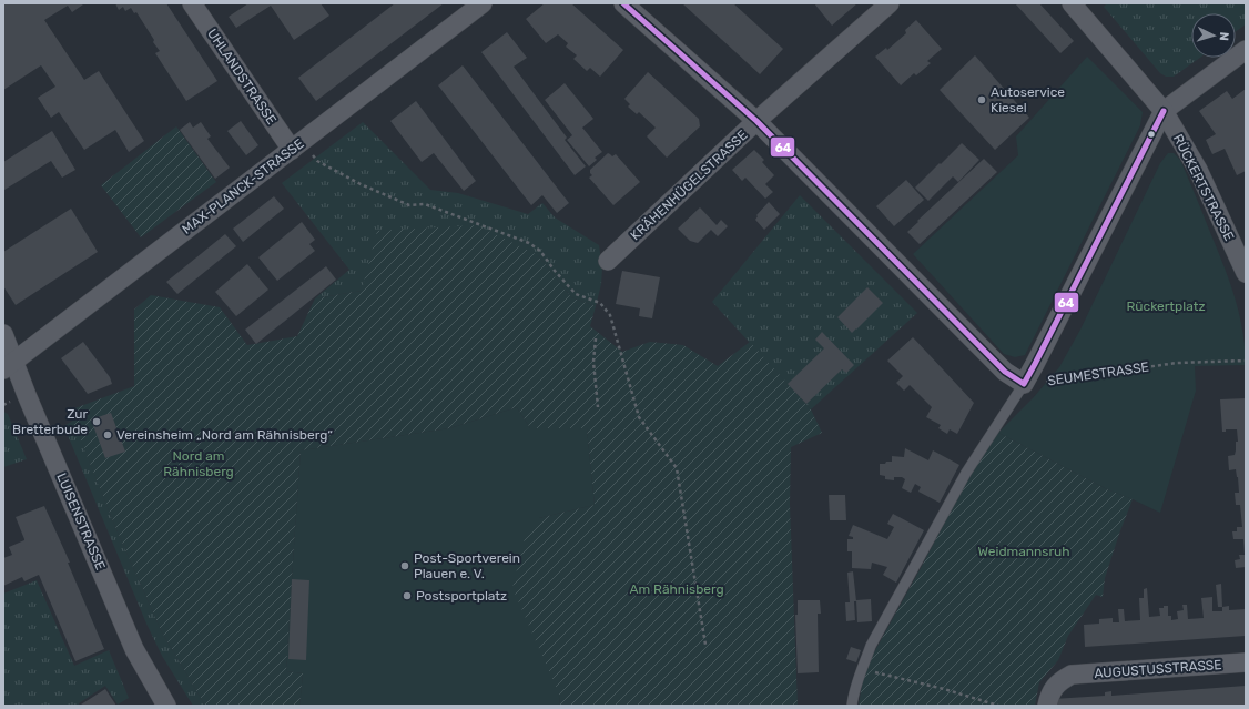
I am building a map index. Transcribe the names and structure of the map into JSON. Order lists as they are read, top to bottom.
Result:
{
  "streets": {
    "street": [
      "UHLANDSTRASSE",
      "KRÄHENHÜGELSTRASSE",
      "MAX-PLANCK-STRASSE",
      "RÜCKERTSTRASSE",
      "LUISENSTRASSE",
      "AUGUSTUSSTRASSE"
    ],
    "path": ["SEUMESTRASSE"]
  },
  "crossings": [
    ["UHLANDSTRASSE", "MAX-PLANCK-STRASSE"],
    ["MAX-PLANCK-STRASSE", "LUISENSTRASSE"]
  ],
  "parks": [
    "Rückertplatz",
    "Nord am Rähnisberg",
    "Weidmannsruh",
    "Am Rähnisberg"
  ],
  "places": [
    "Autoservice Kiesel",
    "Zur Bretterbude",
    "Vereinsheim „Nord am Rähnisberg“",
    "Post-Sportverein Plauen e. V.",
    "Postsportplatz"
  ],
  "lines": ["transit line 64"],
  "north": "right"
}
